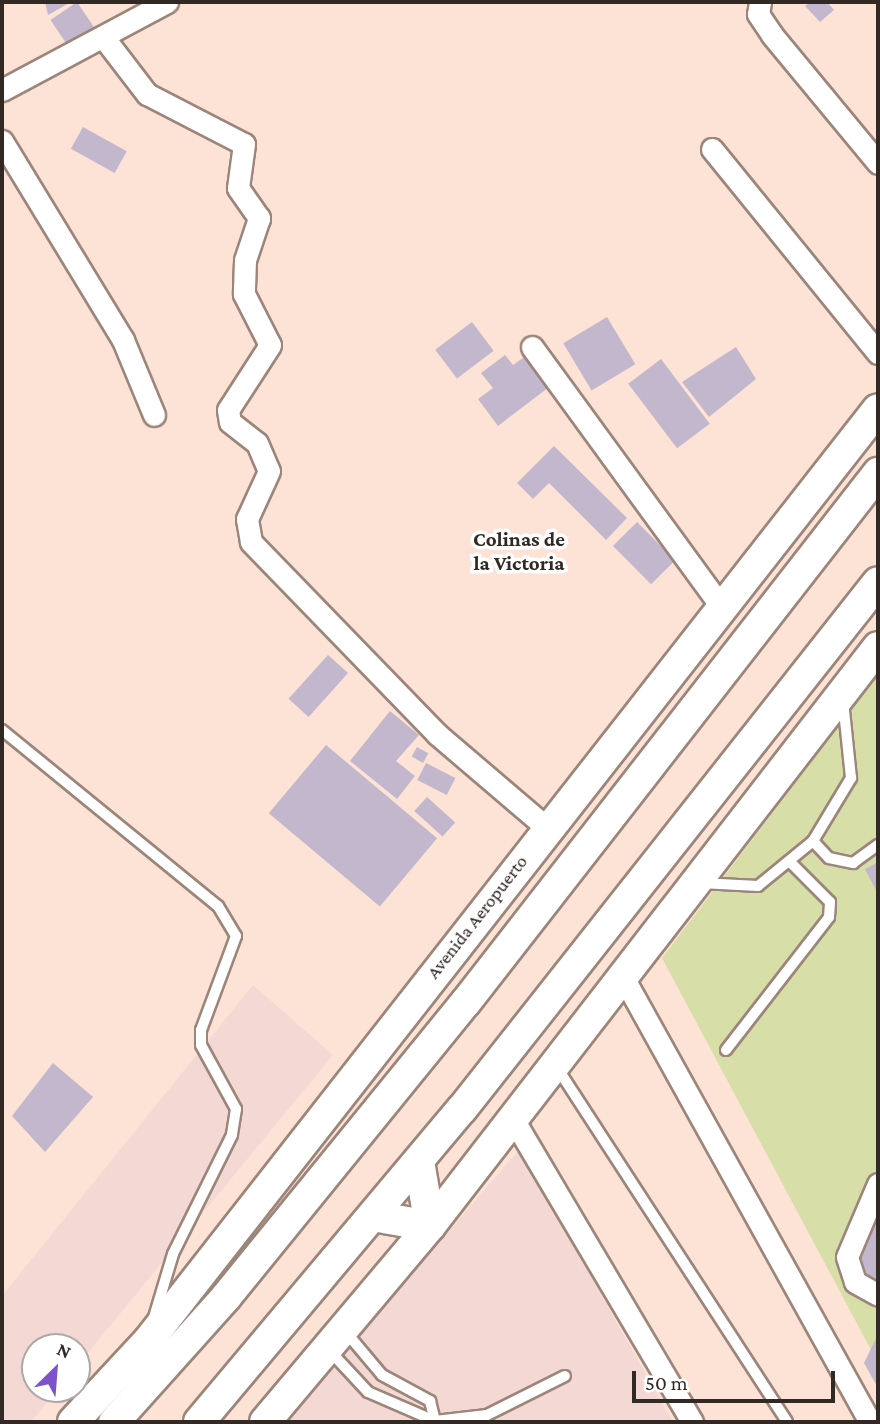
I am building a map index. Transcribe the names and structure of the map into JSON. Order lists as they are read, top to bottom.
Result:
{
  "streets": {
    "main road": ["Avenida Aeropuerto"]
  },
  "districts": ["Colinas de la Victoria"],
  "scale_bar": "50 m",
  "north": "top right"
}
